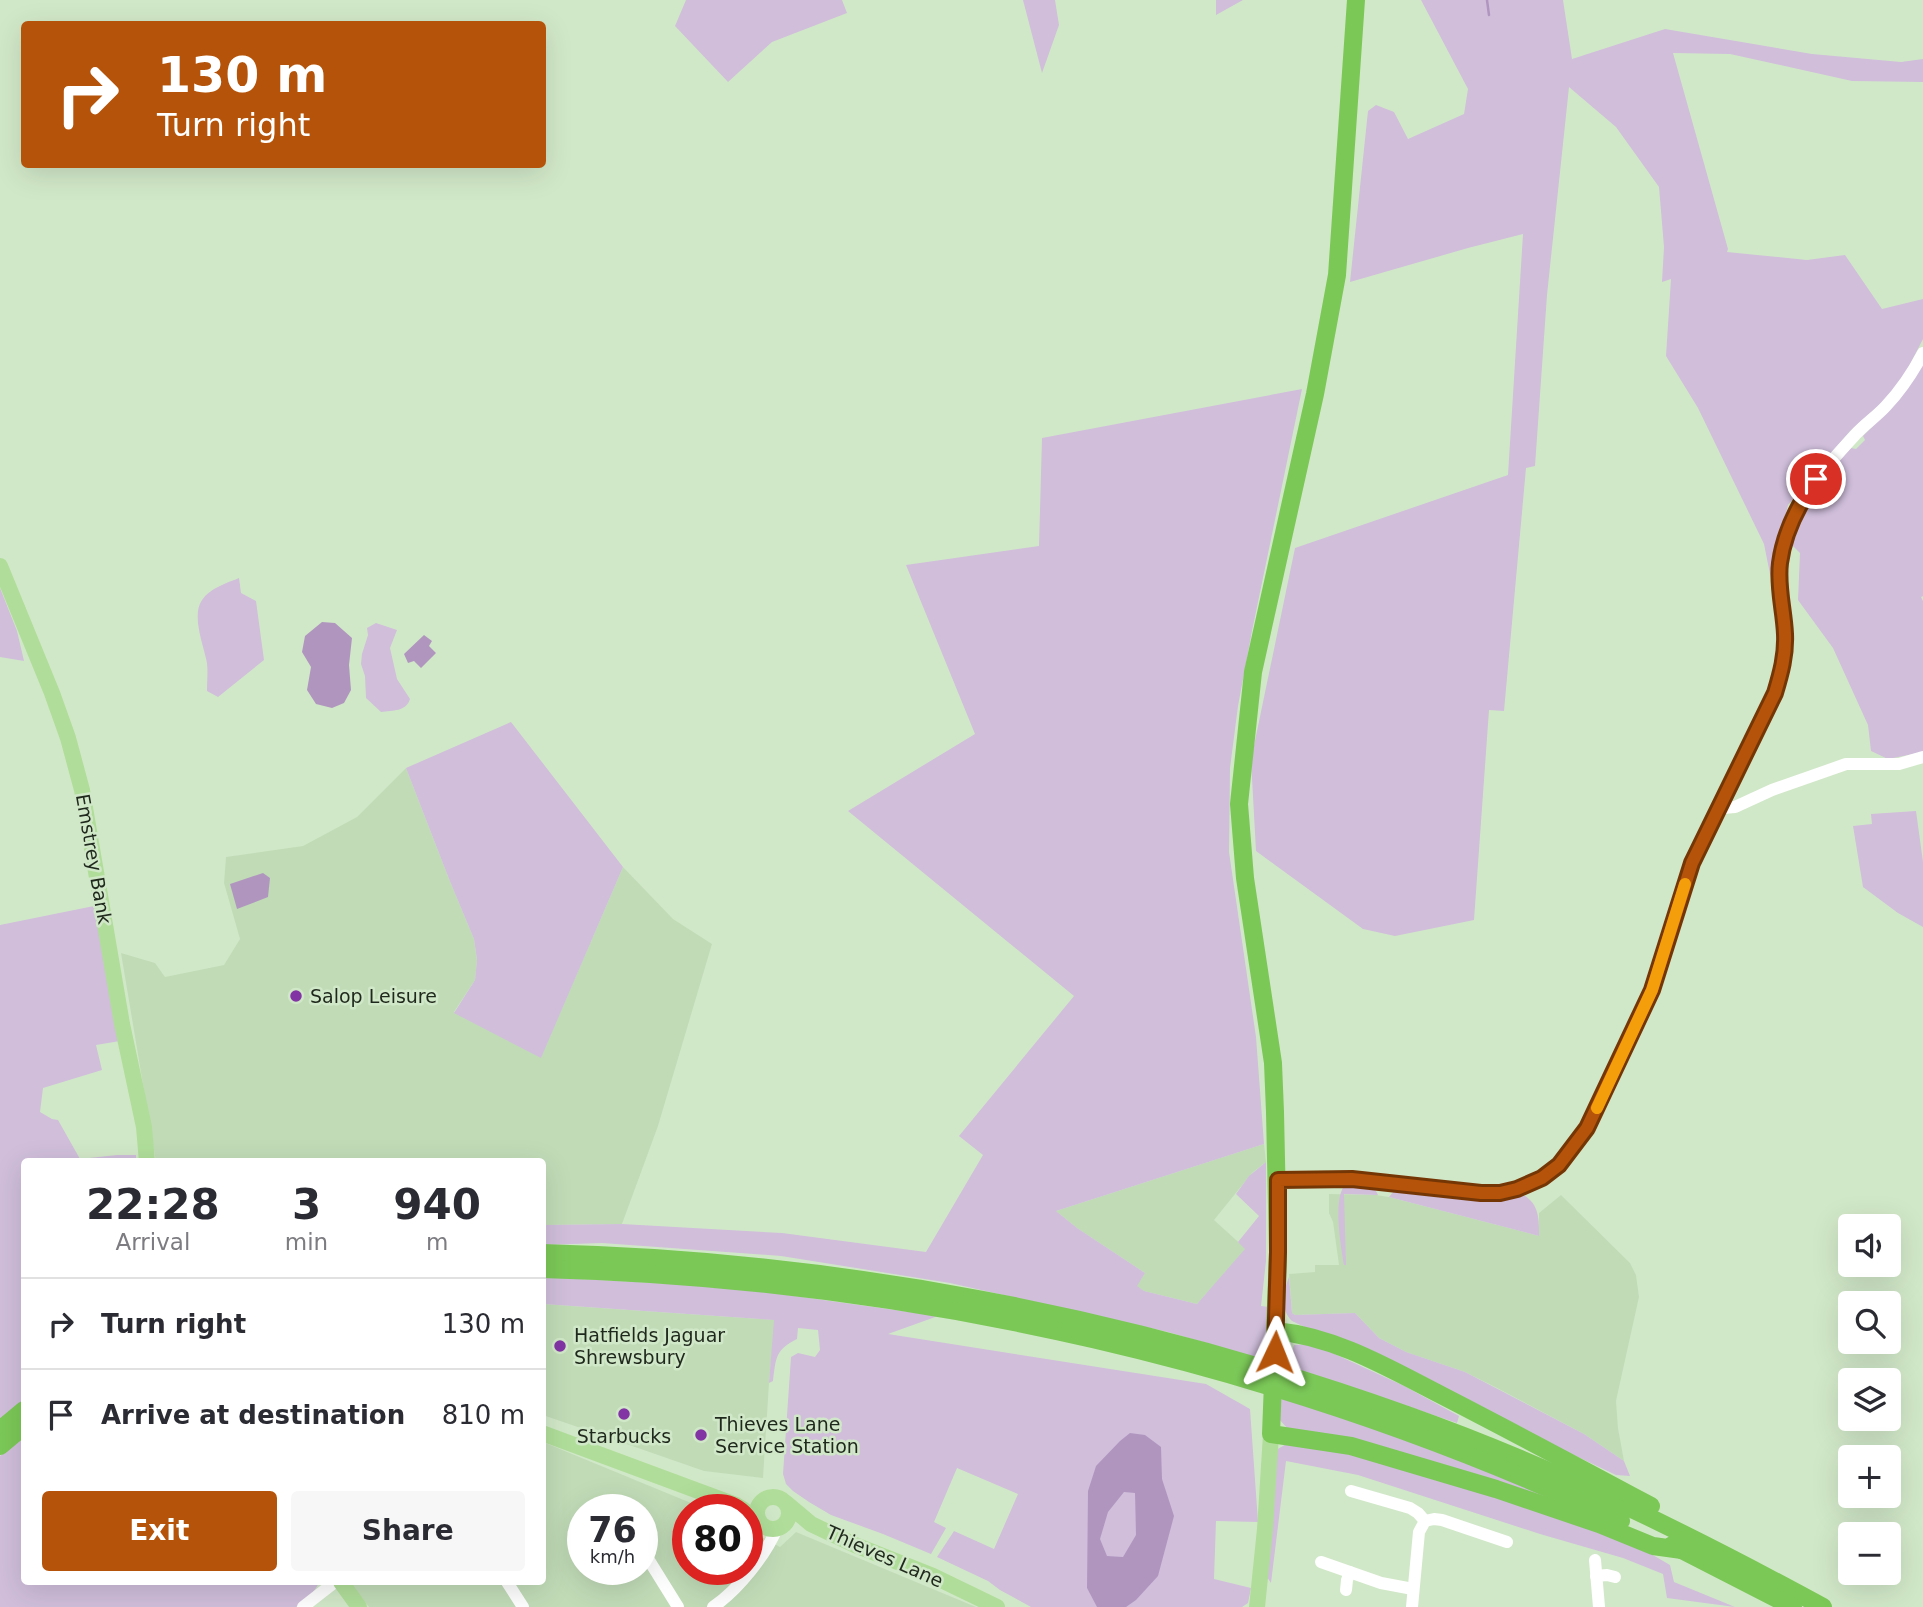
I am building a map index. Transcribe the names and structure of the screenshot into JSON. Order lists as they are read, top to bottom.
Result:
{
  "streets": {
    "main road": ["Emstrey Bank", "Thieves Lane"]
  },
  "places": [
    "Salop Leisure",
    "Hatfields Jaguar Shrewsbury",
    "Starbucks",
    "Thieves Lane Service Station"
  ],
  "page": {
    "turn": ["130 m", "Turn right"],
    "eta": [
      "22:28",
      "Arrival",
      "3",
      "min",
      "940",
      "m"
    ],
    "map_buttons": ["+", "−"],
    "list": [
      {
        "name": "Turn right",
        "value": "130 m"
      },
      {
        "name": "Arrive at destination",
        "value": "810 m"
      }
    ],
    "buttons": ["Exit", "Share"],
    "speed": "76 km/h",
    "limit": "80"
  }
}
